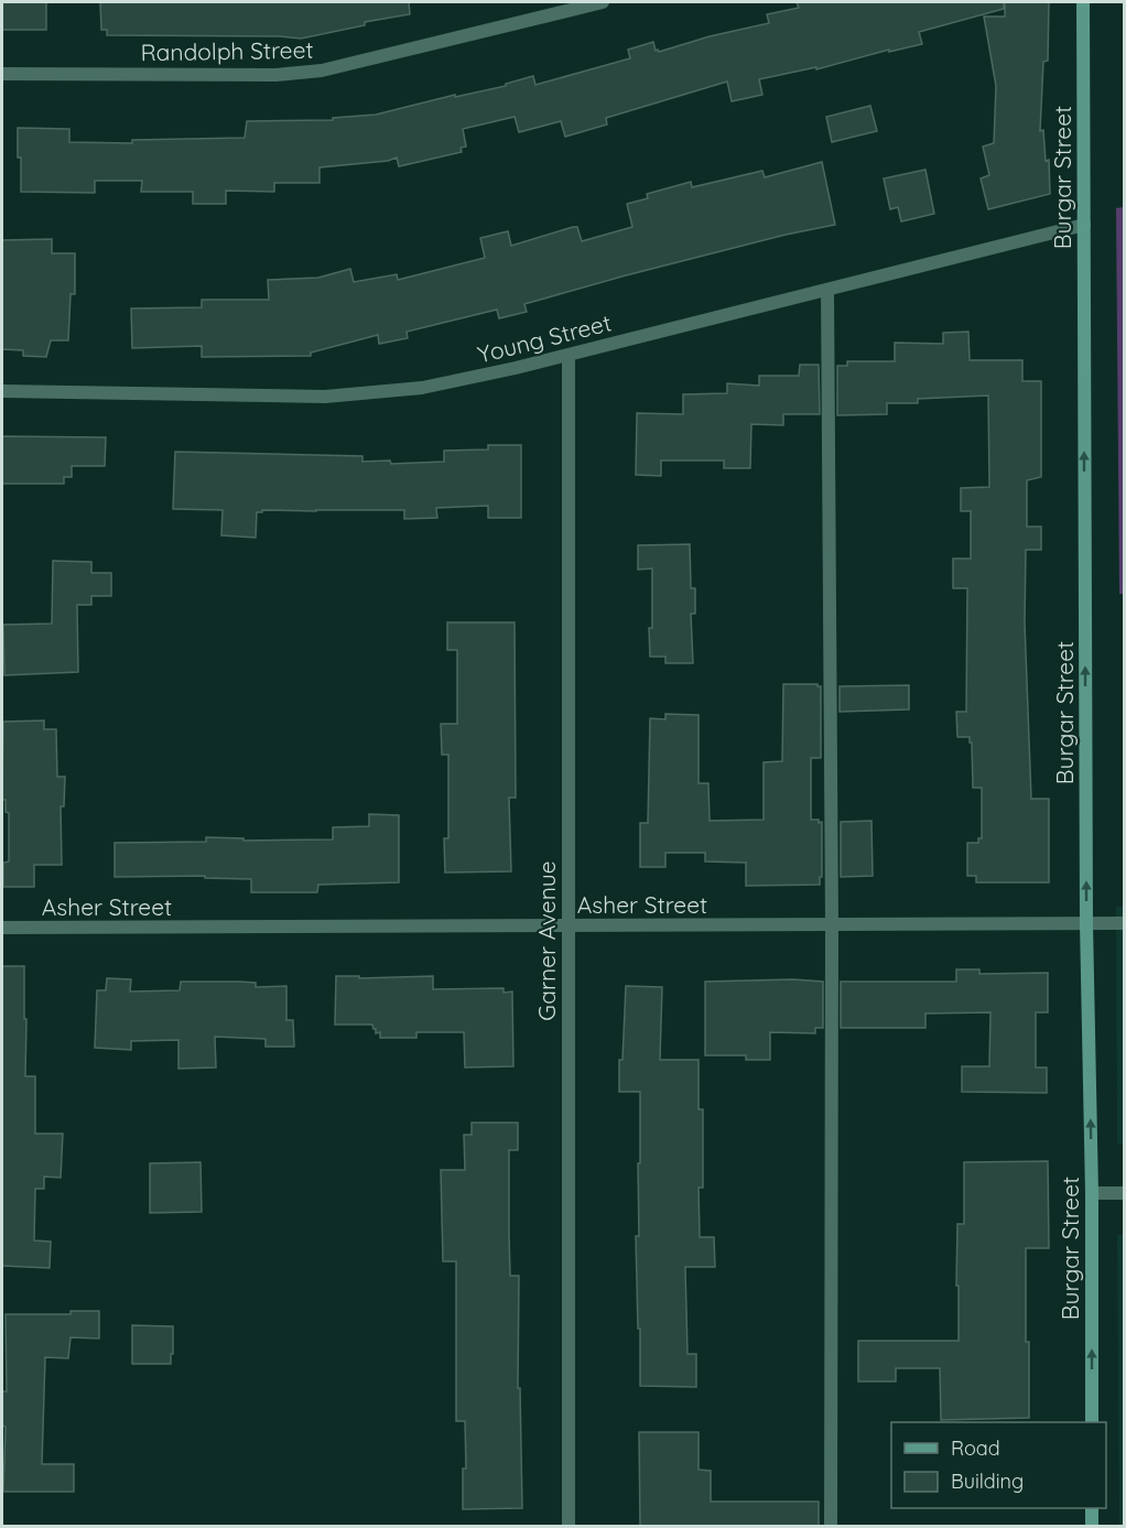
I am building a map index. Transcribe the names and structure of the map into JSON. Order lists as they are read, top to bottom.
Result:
{
  "streets": {
    "street": [
      "Randolph Street",
      "Burgar Street",
      "Young Street",
      "Asher Street",
      "Garner Avenue"
    ]
  },
  "crossings": [
    ["Burgar Street", "Young Street"],
    ["Burgar Street", "Asher Street"],
    ["Young Street", "Garner Avenue"],
    ["Asher Street", "Garner Avenue"]
  ],
  "one_way": ["Burgar Street"],
  "legend": ["Road", "Building"]
}
